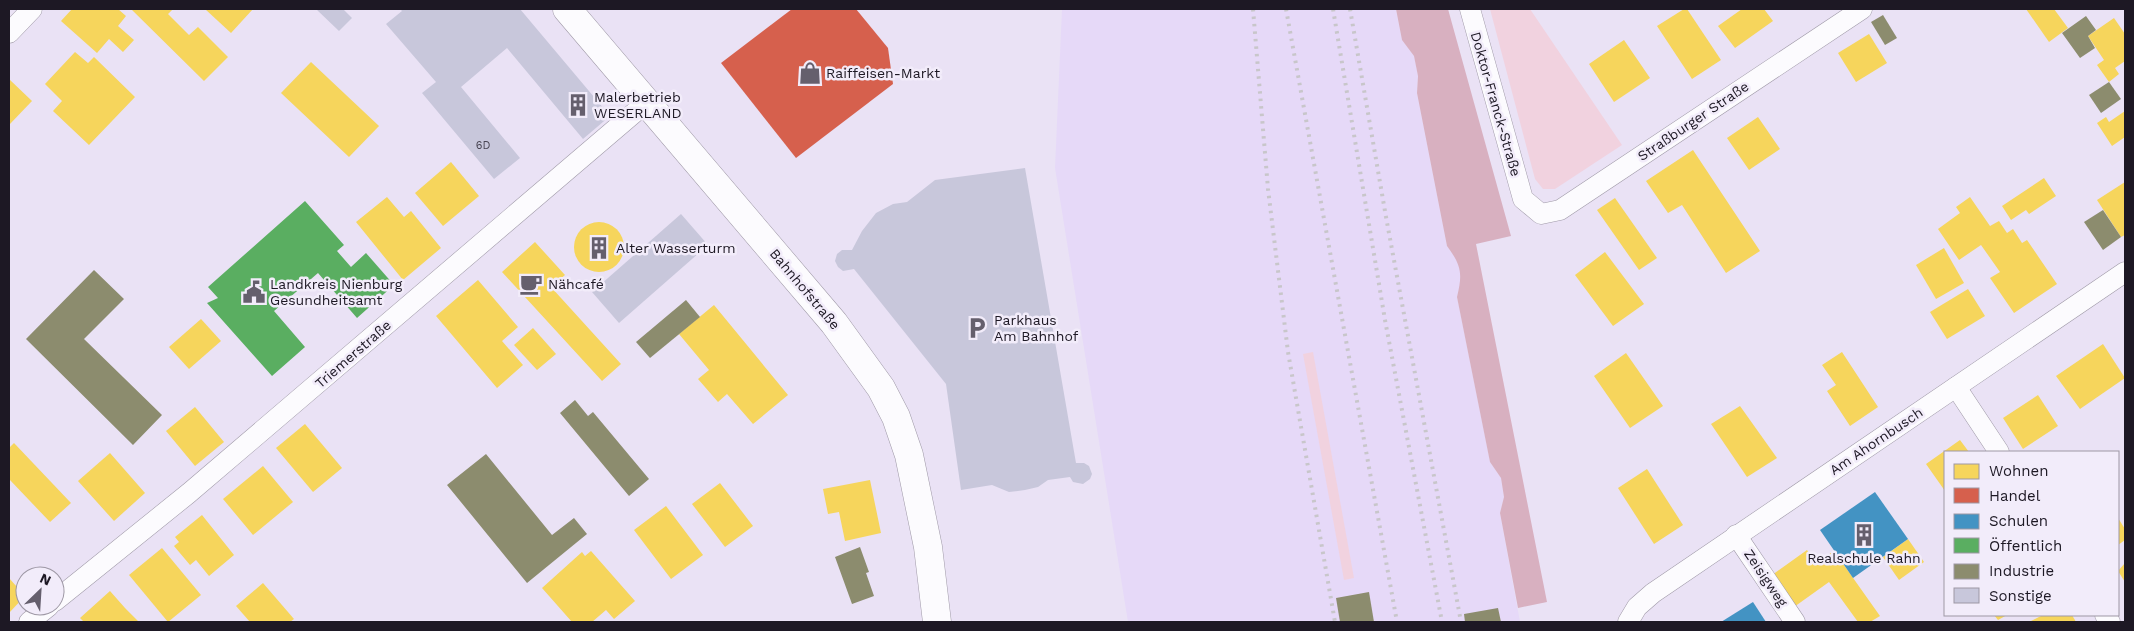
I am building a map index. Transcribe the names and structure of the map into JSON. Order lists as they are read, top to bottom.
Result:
{
  "streets": {
    "main road": ["Bahnhofstraße"],
    "street": [
      "Doktor-Franck-Straße",
      "Straßburger Straße",
      "Triemerstraße",
      "Am Ahornbusch",
      "Zeisigweg"
    ]
  },
  "crossings": [
    ["Doktor-Franck-Straße", "Straßburger Straße"],
    ["Bahnhofstraße", "Triemerstraße"],
    ["Am Ahornbusch", "Zeisigweg"]
  ],
  "places": {
    "shop": ["Raiffeisen-Markt"],
    "building": ["Malerbetrieb WESERLAND", "Alter Wasserturm", "Realschule Rahn"],
    "cafe": ["Nähcafé"],
    "public building": ["Landkreis Nienburg Gesundheitsamt"],
    "parking": ["Parkhaus Am Bahnhof"]
  },
  "house_numbers": ["6D"],
  "legend": [
    "Wohnen",
    "Handel",
    "Schulen",
    "Öffentlich",
    "Industrie",
    "Sonstige"
  ],
  "north": "top right"
}
